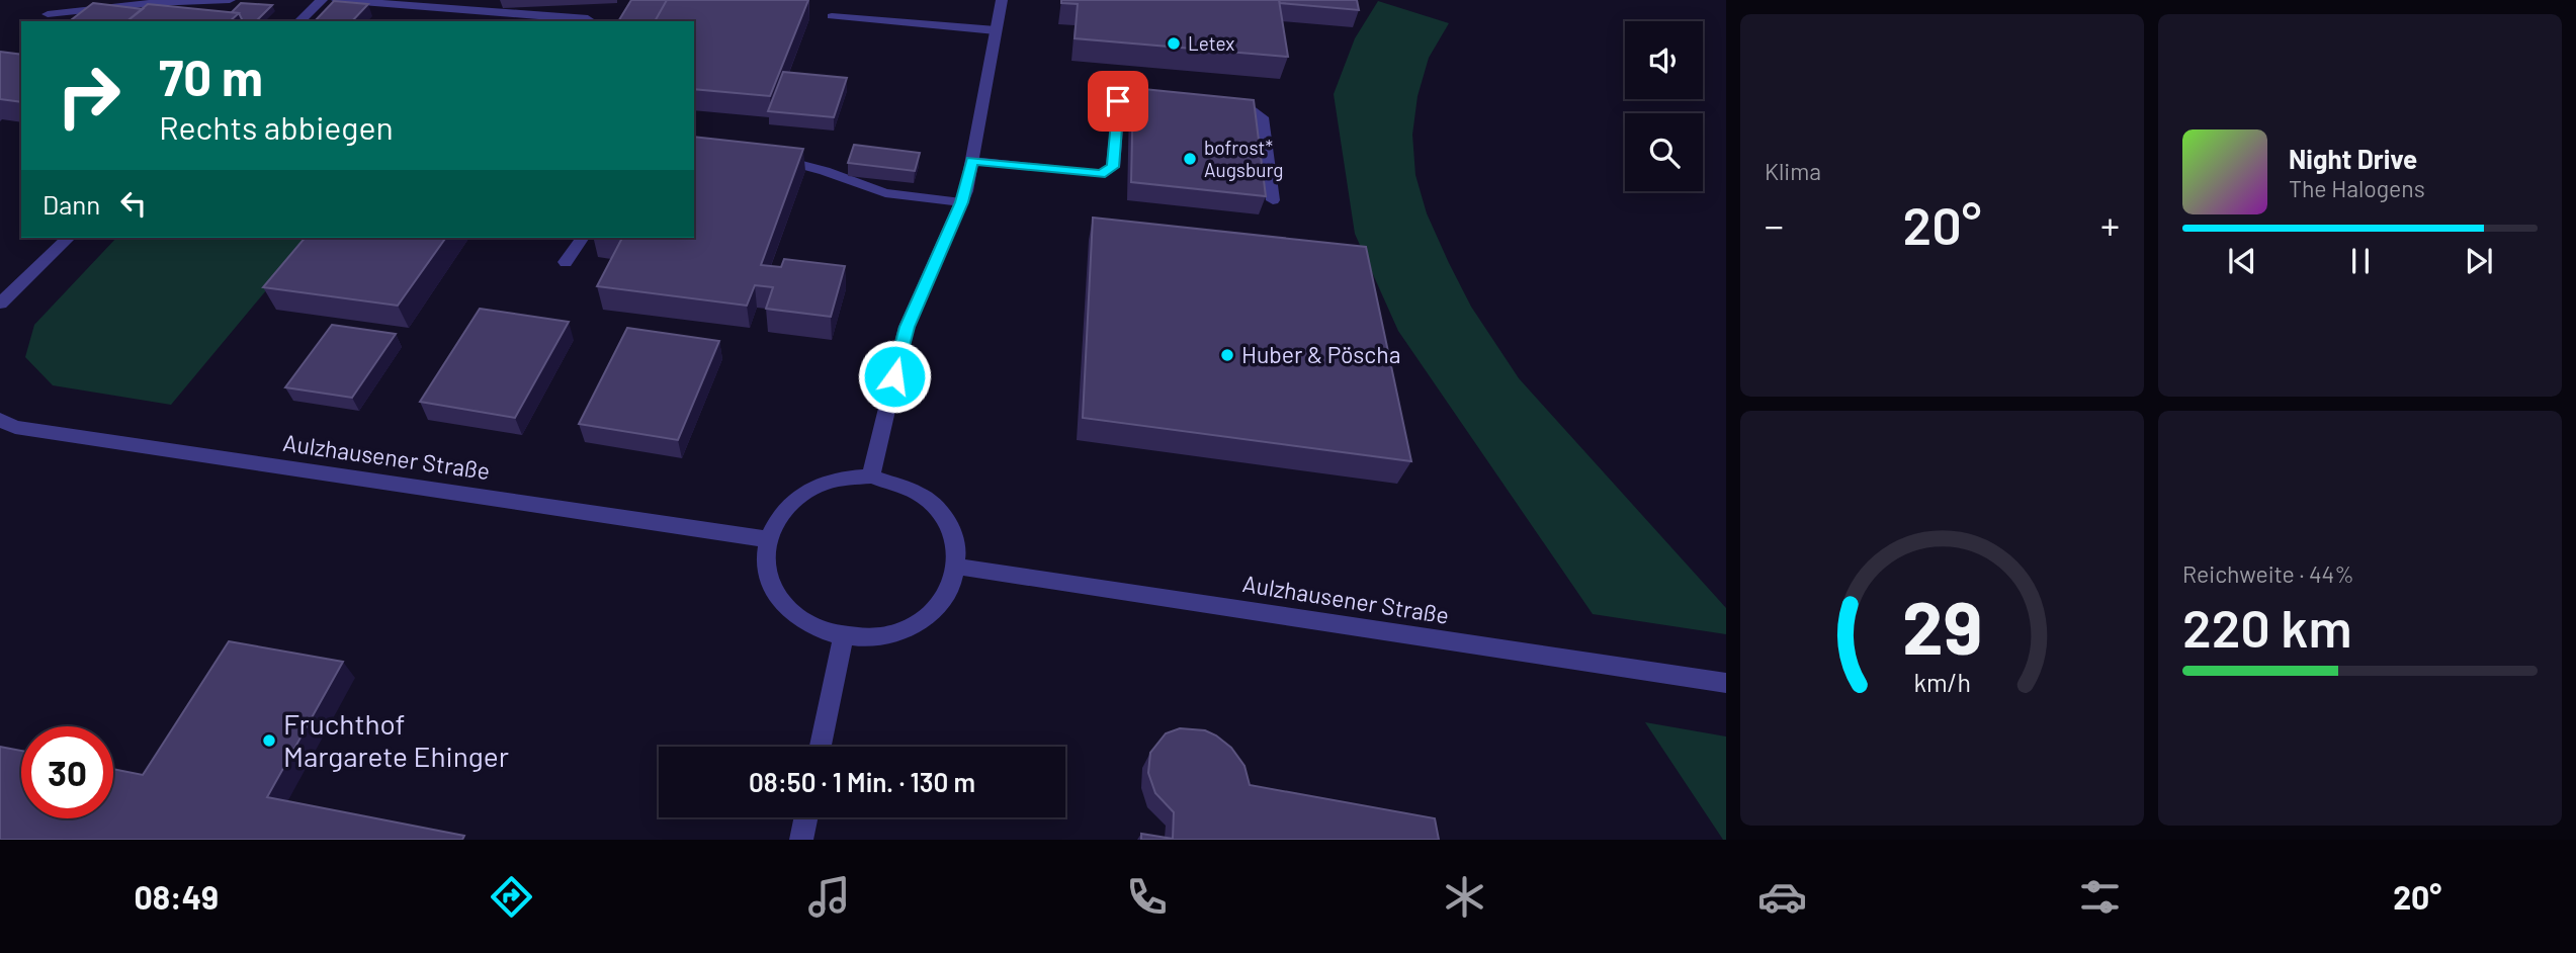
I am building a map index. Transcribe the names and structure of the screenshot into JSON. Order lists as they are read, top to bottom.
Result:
{
  "streets": {
    "street": ["Aulzhausener Straße"]
  },
  "places": [
    "Letex",
    "bofrost* Augsburg",
    "Huber & Pöscha",
    "Fruchthof Margarete Ehinger"
  ],
  "page": {
    "tile": [
      "Klima",
      ["Reichweite · 44%", "220 km"]
    ],
    "turn": ["70 m", "Rechts abbiegen"],
    "song": ["Night Drive", "The Halogens"],
    "then": "Dann",
    "heat": ["−", "20°", "+"],
    "limit": "30",
    "trip": "08:50 · 1 Min. · 130 m",
    "tabs": ["08:49", "20°"],
    "gauge": ["29", "km/h"]
  }
}
